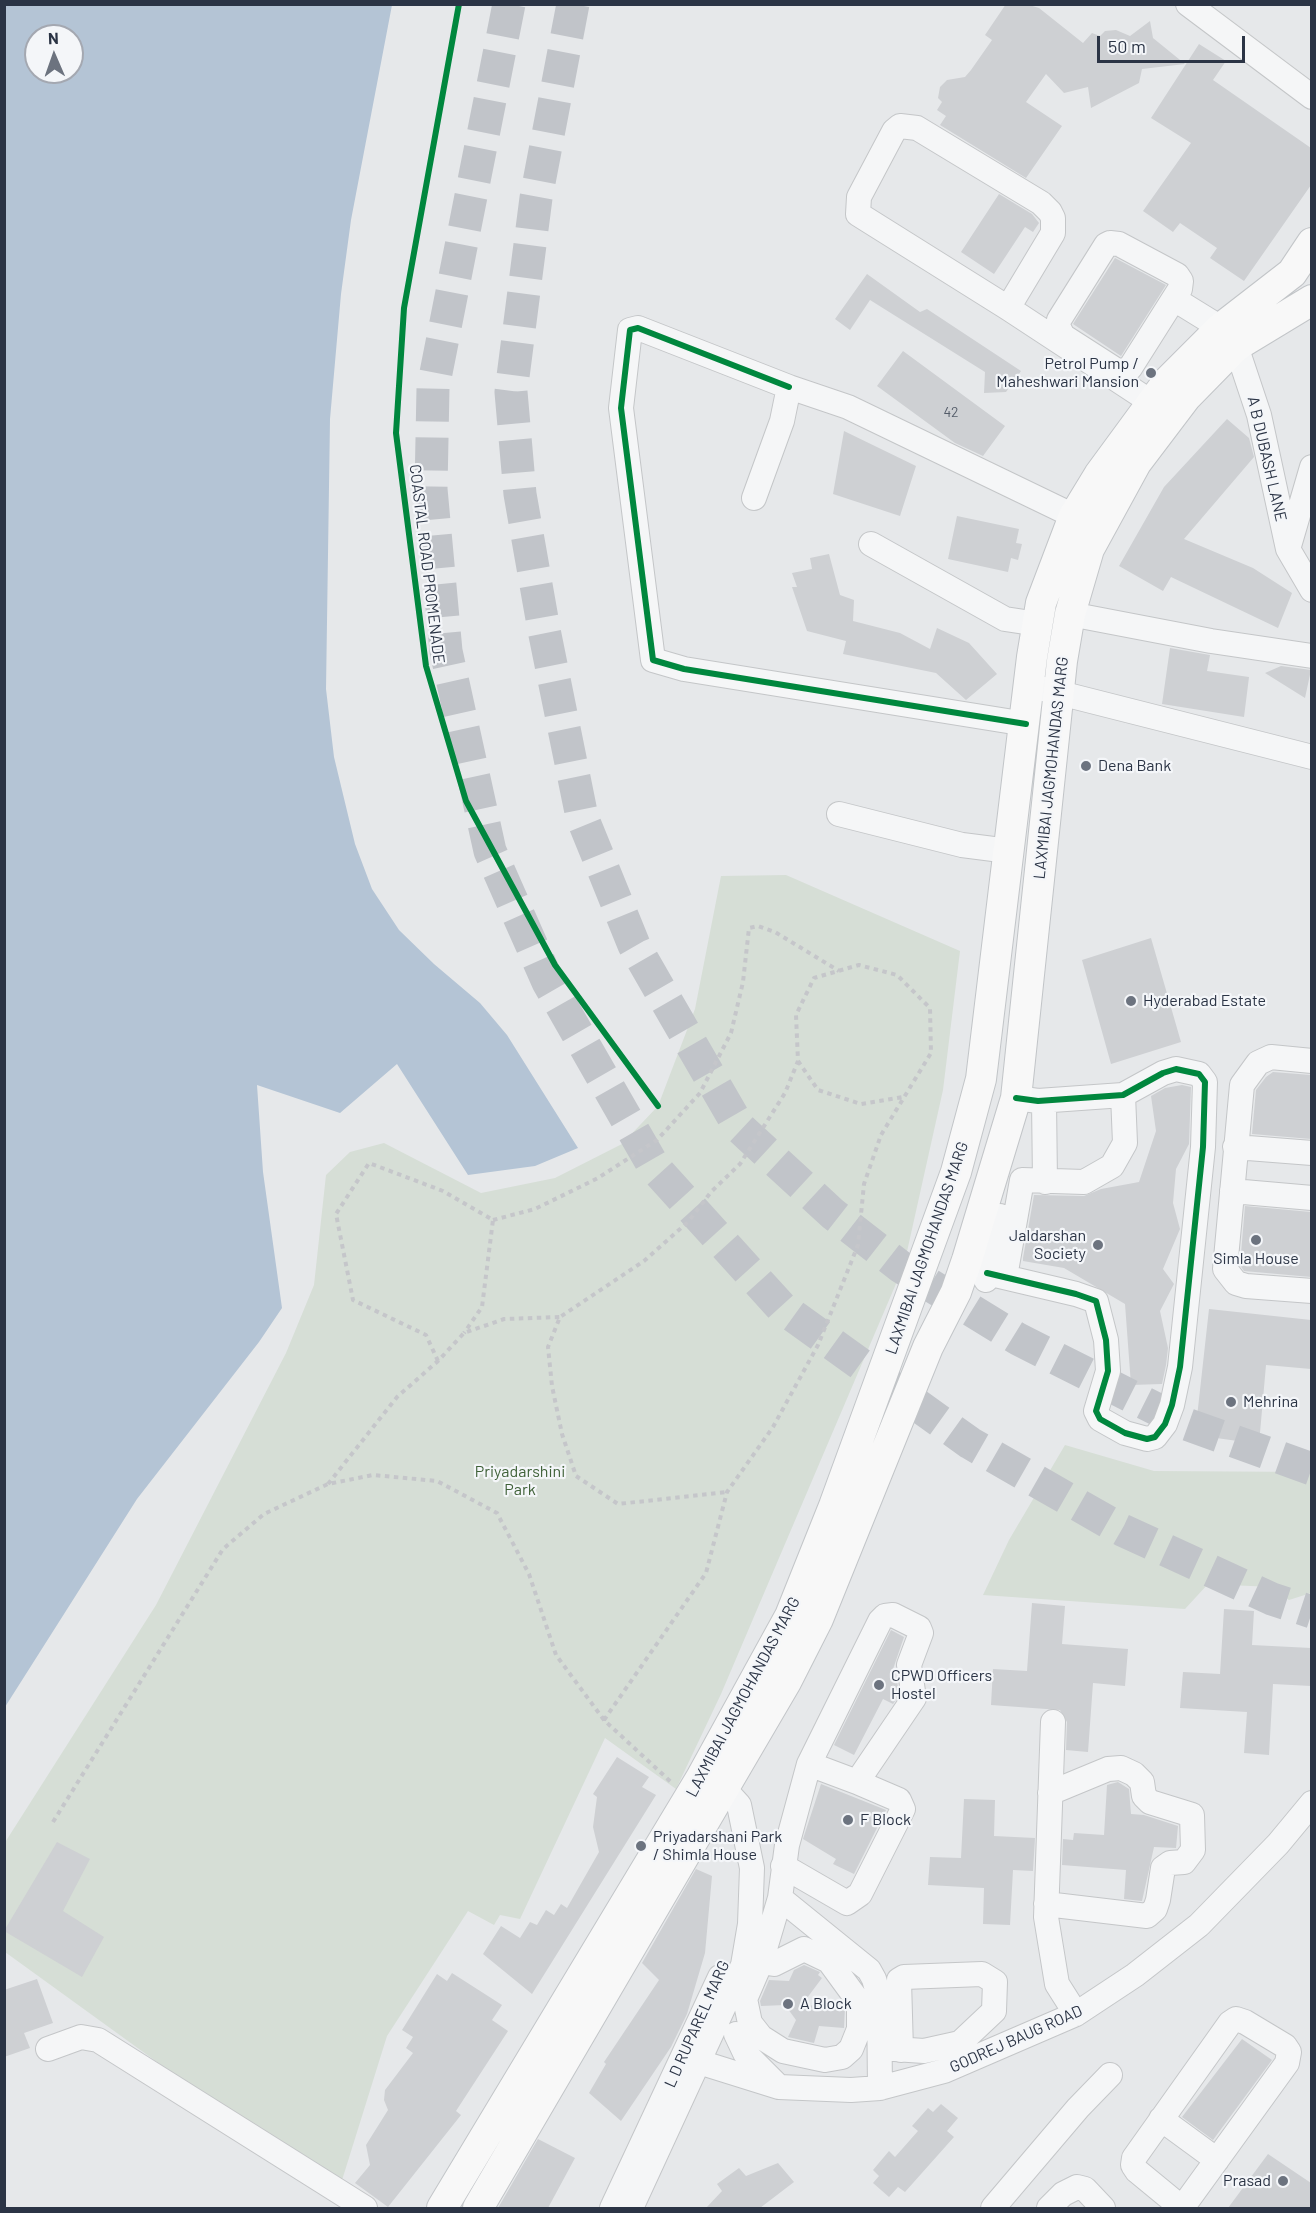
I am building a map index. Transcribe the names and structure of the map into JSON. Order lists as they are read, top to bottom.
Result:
{
  "streets": {
    "main road": ["LAXMIBAI JAGMOHANDAS MARG"],
    "street": ["A B DUBASH LANE", "L D RUPAREL MARG", "GODREJ BAUG ROAD"],
    "cycle path": ["COASTAL ROAD PROMENADE"]
  },
  "crossings": [
    ["A B DUBASH LANE", "LAXMIBAI JAGMOHANDAS MARG"],
    ["LAXMIBAI JAGMOHANDAS MARG", "L D RUPAREL MARG"],
    ["L D RUPAREL MARG", "GODREJ BAUG ROAD"]
  ],
  "parks": ["Priyadarshini Park"],
  "places": [
    "Petrol Pump / Maheshwari Mansion",
    "Dena Bank",
    "Hyderabad Estate",
    "Simla House",
    "Jaldarshan Society",
    "Mehrina",
    "CPWD Officers Hostel",
    "F Block",
    "Priyadarshani Park / Shimla House",
    "A Block",
    "Prasad"
  ],
  "house_numbers": ["42"],
  "scale_bar": "50 m",
  "north": "top"
}
